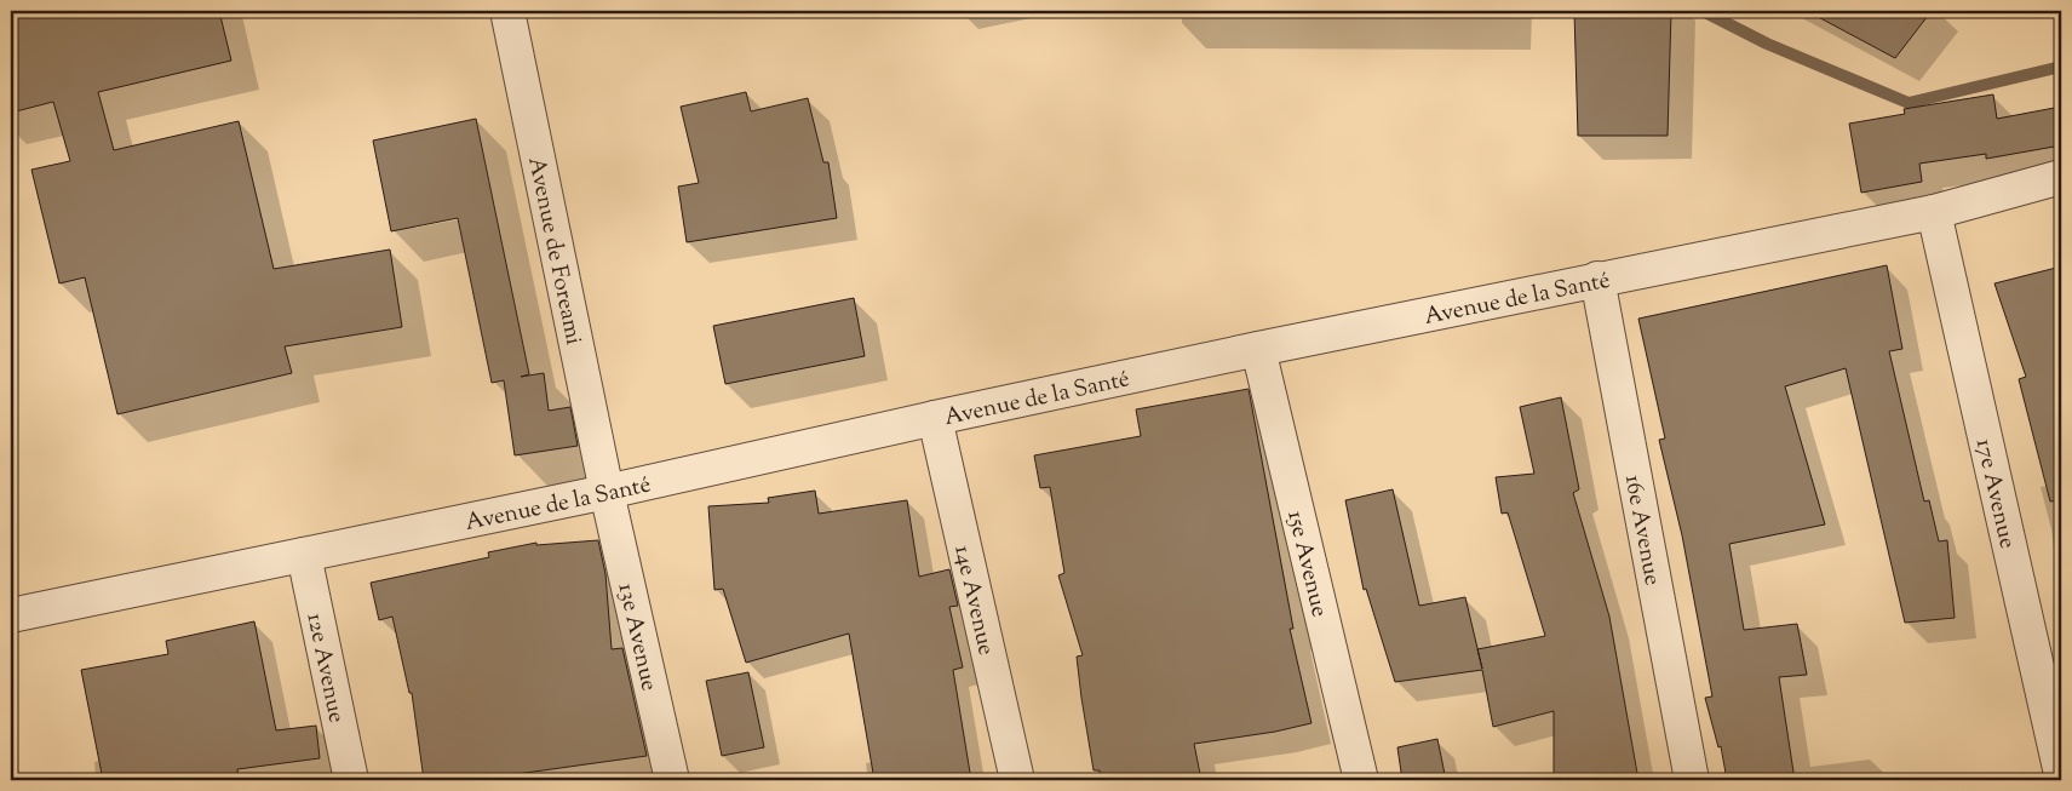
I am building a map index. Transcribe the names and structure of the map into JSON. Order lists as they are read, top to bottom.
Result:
{
  "streets": {
    "street": [
      "Avenue de Foreami",
      "Avenue de la Santé",
      "17e Avenue",
      "16e Avenue",
      "15e Avenue",
      "14e Avenue",
      "13e Avenue",
      "12e Avenue"
    ]
  },
  "crossings": [
    ["Avenue de Foreami", "Avenue de la Santé"],
    ["Avenue de Foreami", "13e Avenue"],
    ["Avenue de la Santé", "17e Avenue"],
    ["Avenue de la Santé", "16e Avenue"],
    ["Avenue de la Santé", "15e Avenue"],
    ["Avenue de la Santé", "14e Avenue"],
    ["Avenue de la Santé", "13e Avenue"],
    ["Avenue de la Santé", "12e Avenue"]
  ]
}
